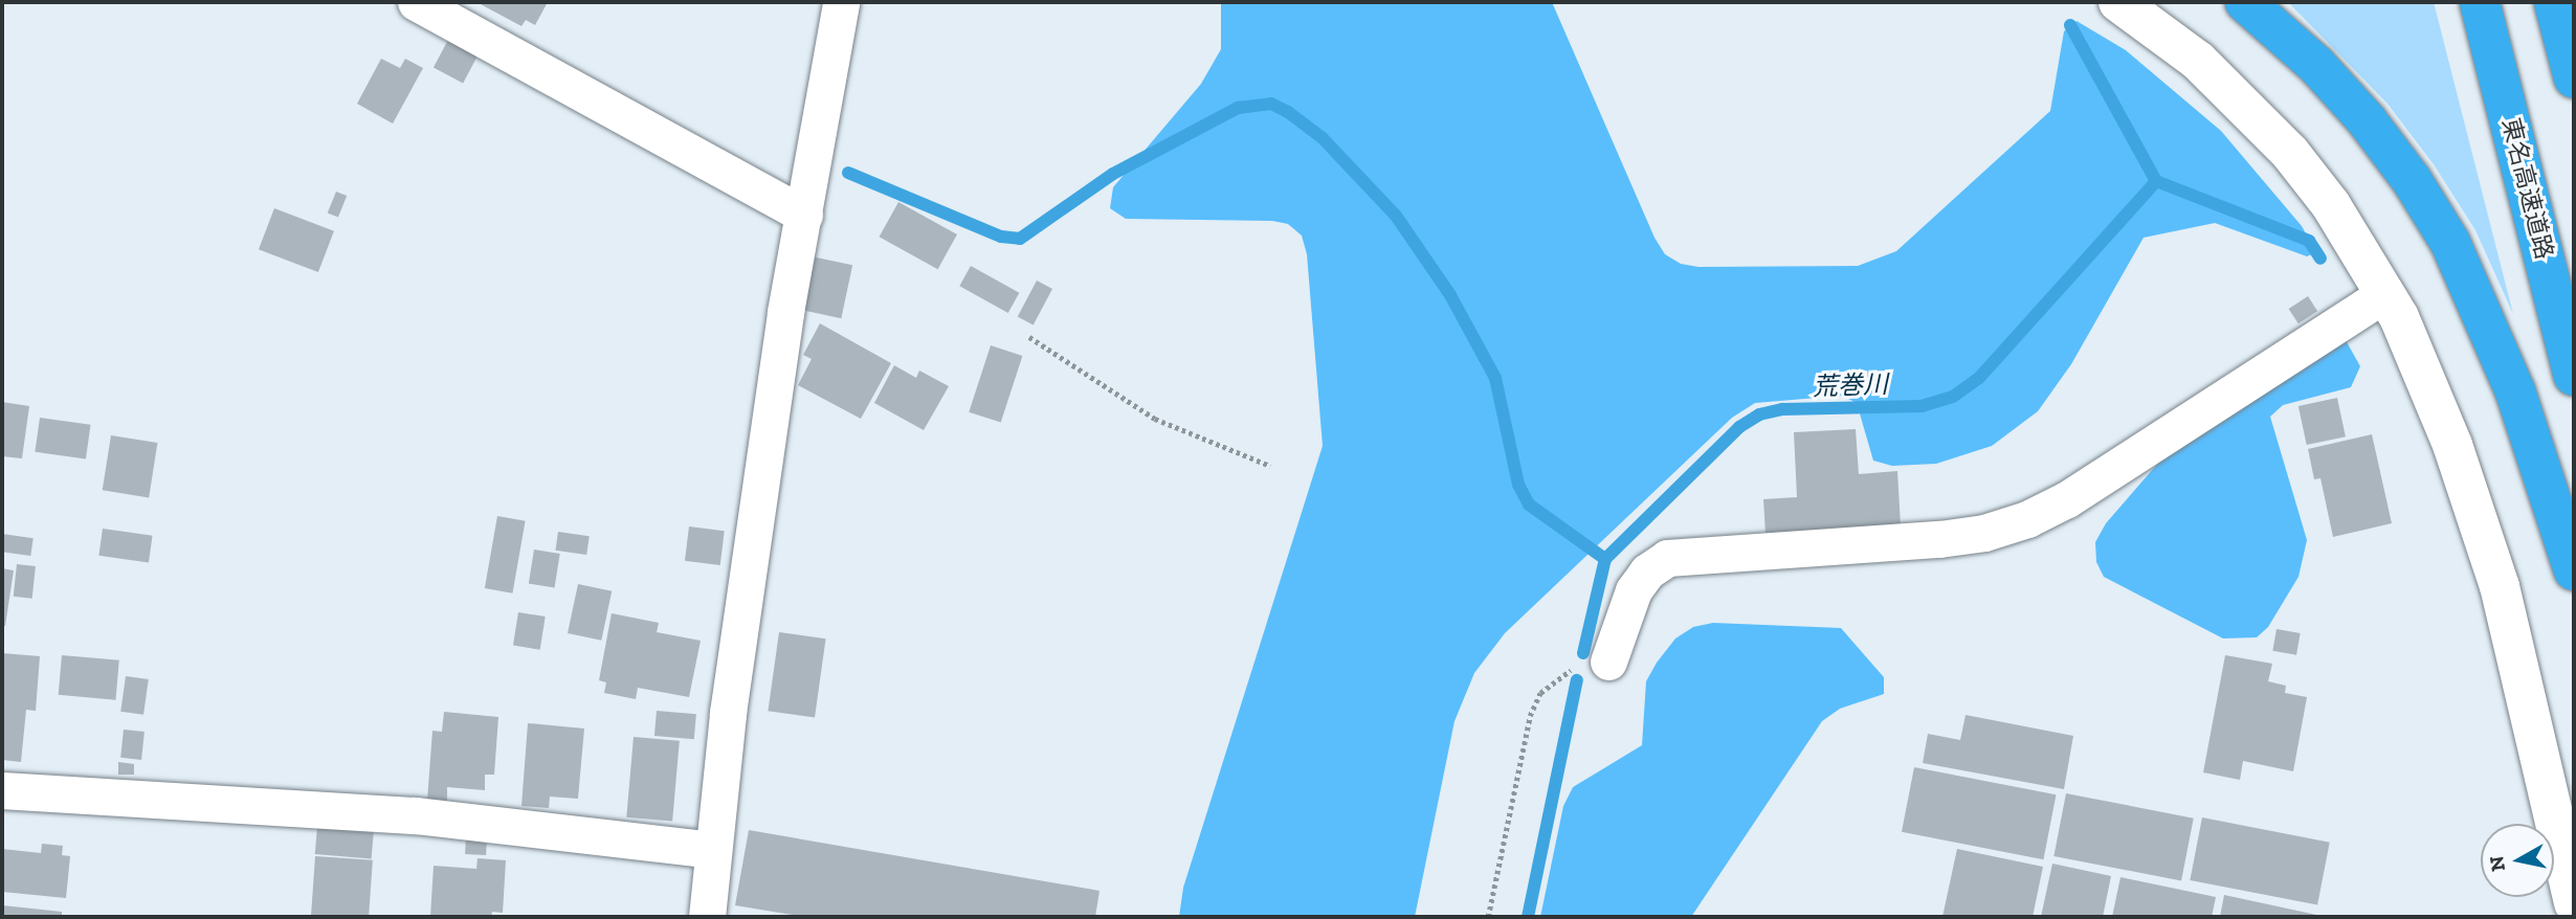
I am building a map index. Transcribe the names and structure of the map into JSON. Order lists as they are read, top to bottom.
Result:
{
  "streets": {
    "highway": ["東名高速道路"]
  },
  "water": ["荒巻川"],
  "north": "left"
}
